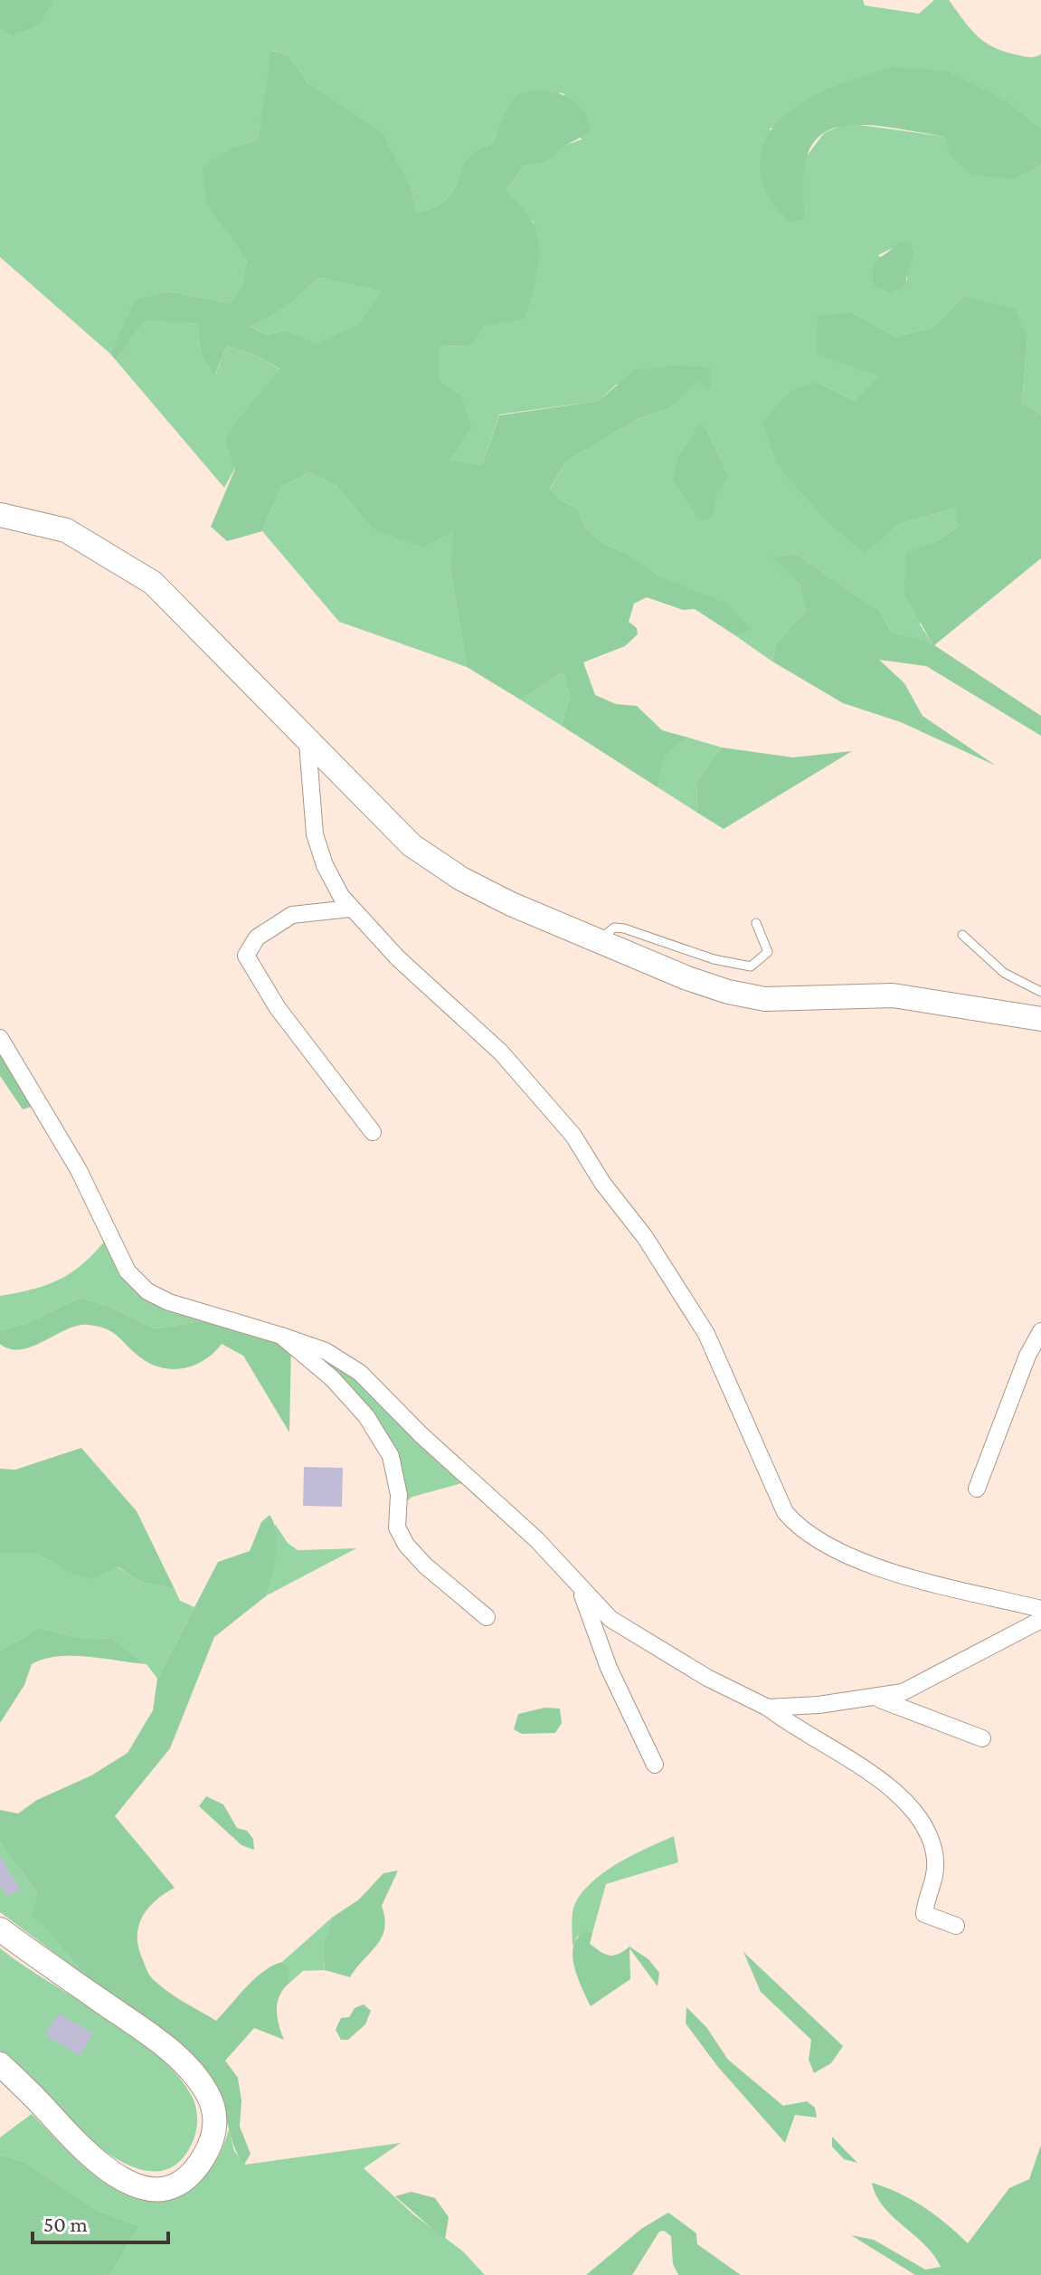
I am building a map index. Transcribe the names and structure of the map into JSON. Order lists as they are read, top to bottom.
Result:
{
  "scale_bar": "50 m"
}
